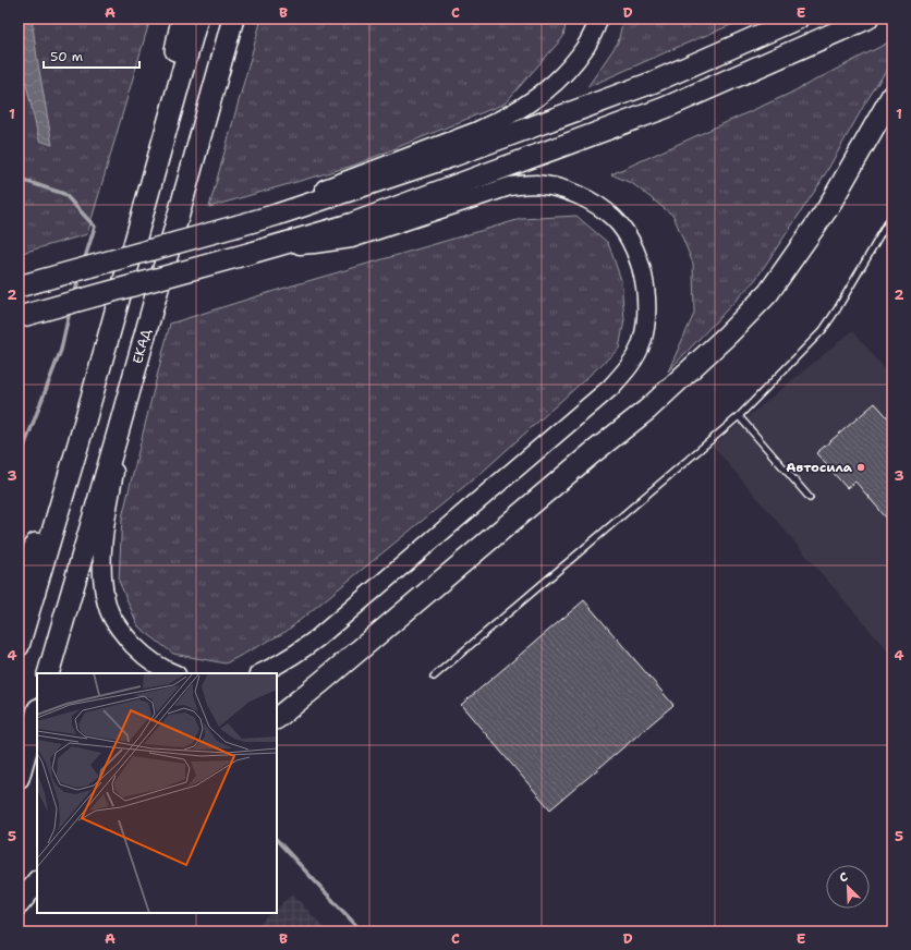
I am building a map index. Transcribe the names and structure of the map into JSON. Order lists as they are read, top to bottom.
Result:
{
  "streets": {
    "highway": ["ЕКАД"]
  },
  "places": ["Автосила"],
  "scale_bar": "50 m",
  "north": "top left",
  "grid": {
    "columns": [
      "A",
      "B",
      "C",
      "D",
      "E"
    ],
    "rows": [
      "1",
      "2",
      "3",
      "4",
      "5"
    ]
  }
}
